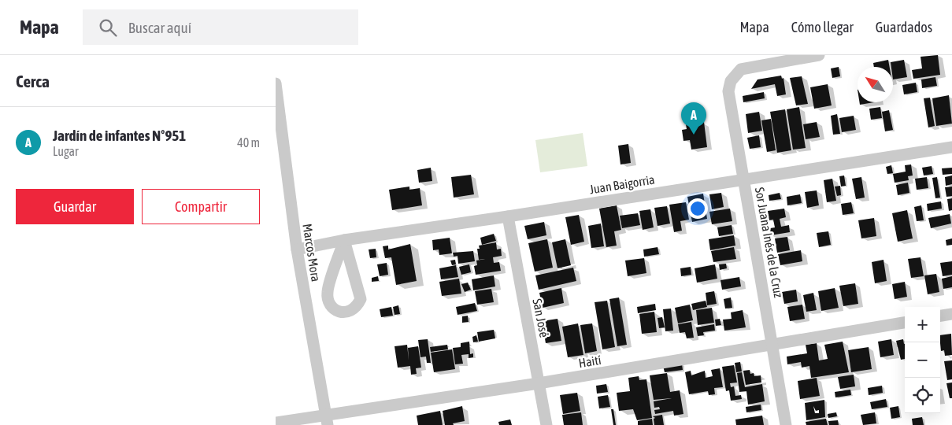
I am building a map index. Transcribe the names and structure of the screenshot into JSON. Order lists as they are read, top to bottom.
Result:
{
  "streets": {
    "street": [
      "Juan Baigorria",
      "Sor Juana Inés de la Cruz",
      "Marcos Mora",
      "San José",
      "Haití"
    ]
  },
  "crossings": [
    ["Juan Baigorria", "Sor Juana Inés de la Cruz"],
    ["Juan Baigorria", "Marcos Mora"],
    ["Juan Baigorria", "San José"],
    ["Sor Juana Inés de la Cruz", "Haití"],
    ["Marcos Mora", "Haití"],
    ["San José", "Haití"]
  ],
  "north": "top left",
  "page": {
    "header": "Mapa",
    "search": "Buscar aquí",
    "nav": ["Mapa", "Cómo llegar", "Guardados"],
    "heading": "Cerca",
    "pins": "A",
    "list": [
      {
        "mark": "A",
        "name": "Jardín de infantes Nº951",
        "note": "Lugar",
        "value": "40 m"
      }
    ],
    "buttons": ["Guardar", "Compartir"],
    "map_buttons": ["+", "−"]
  }
}
